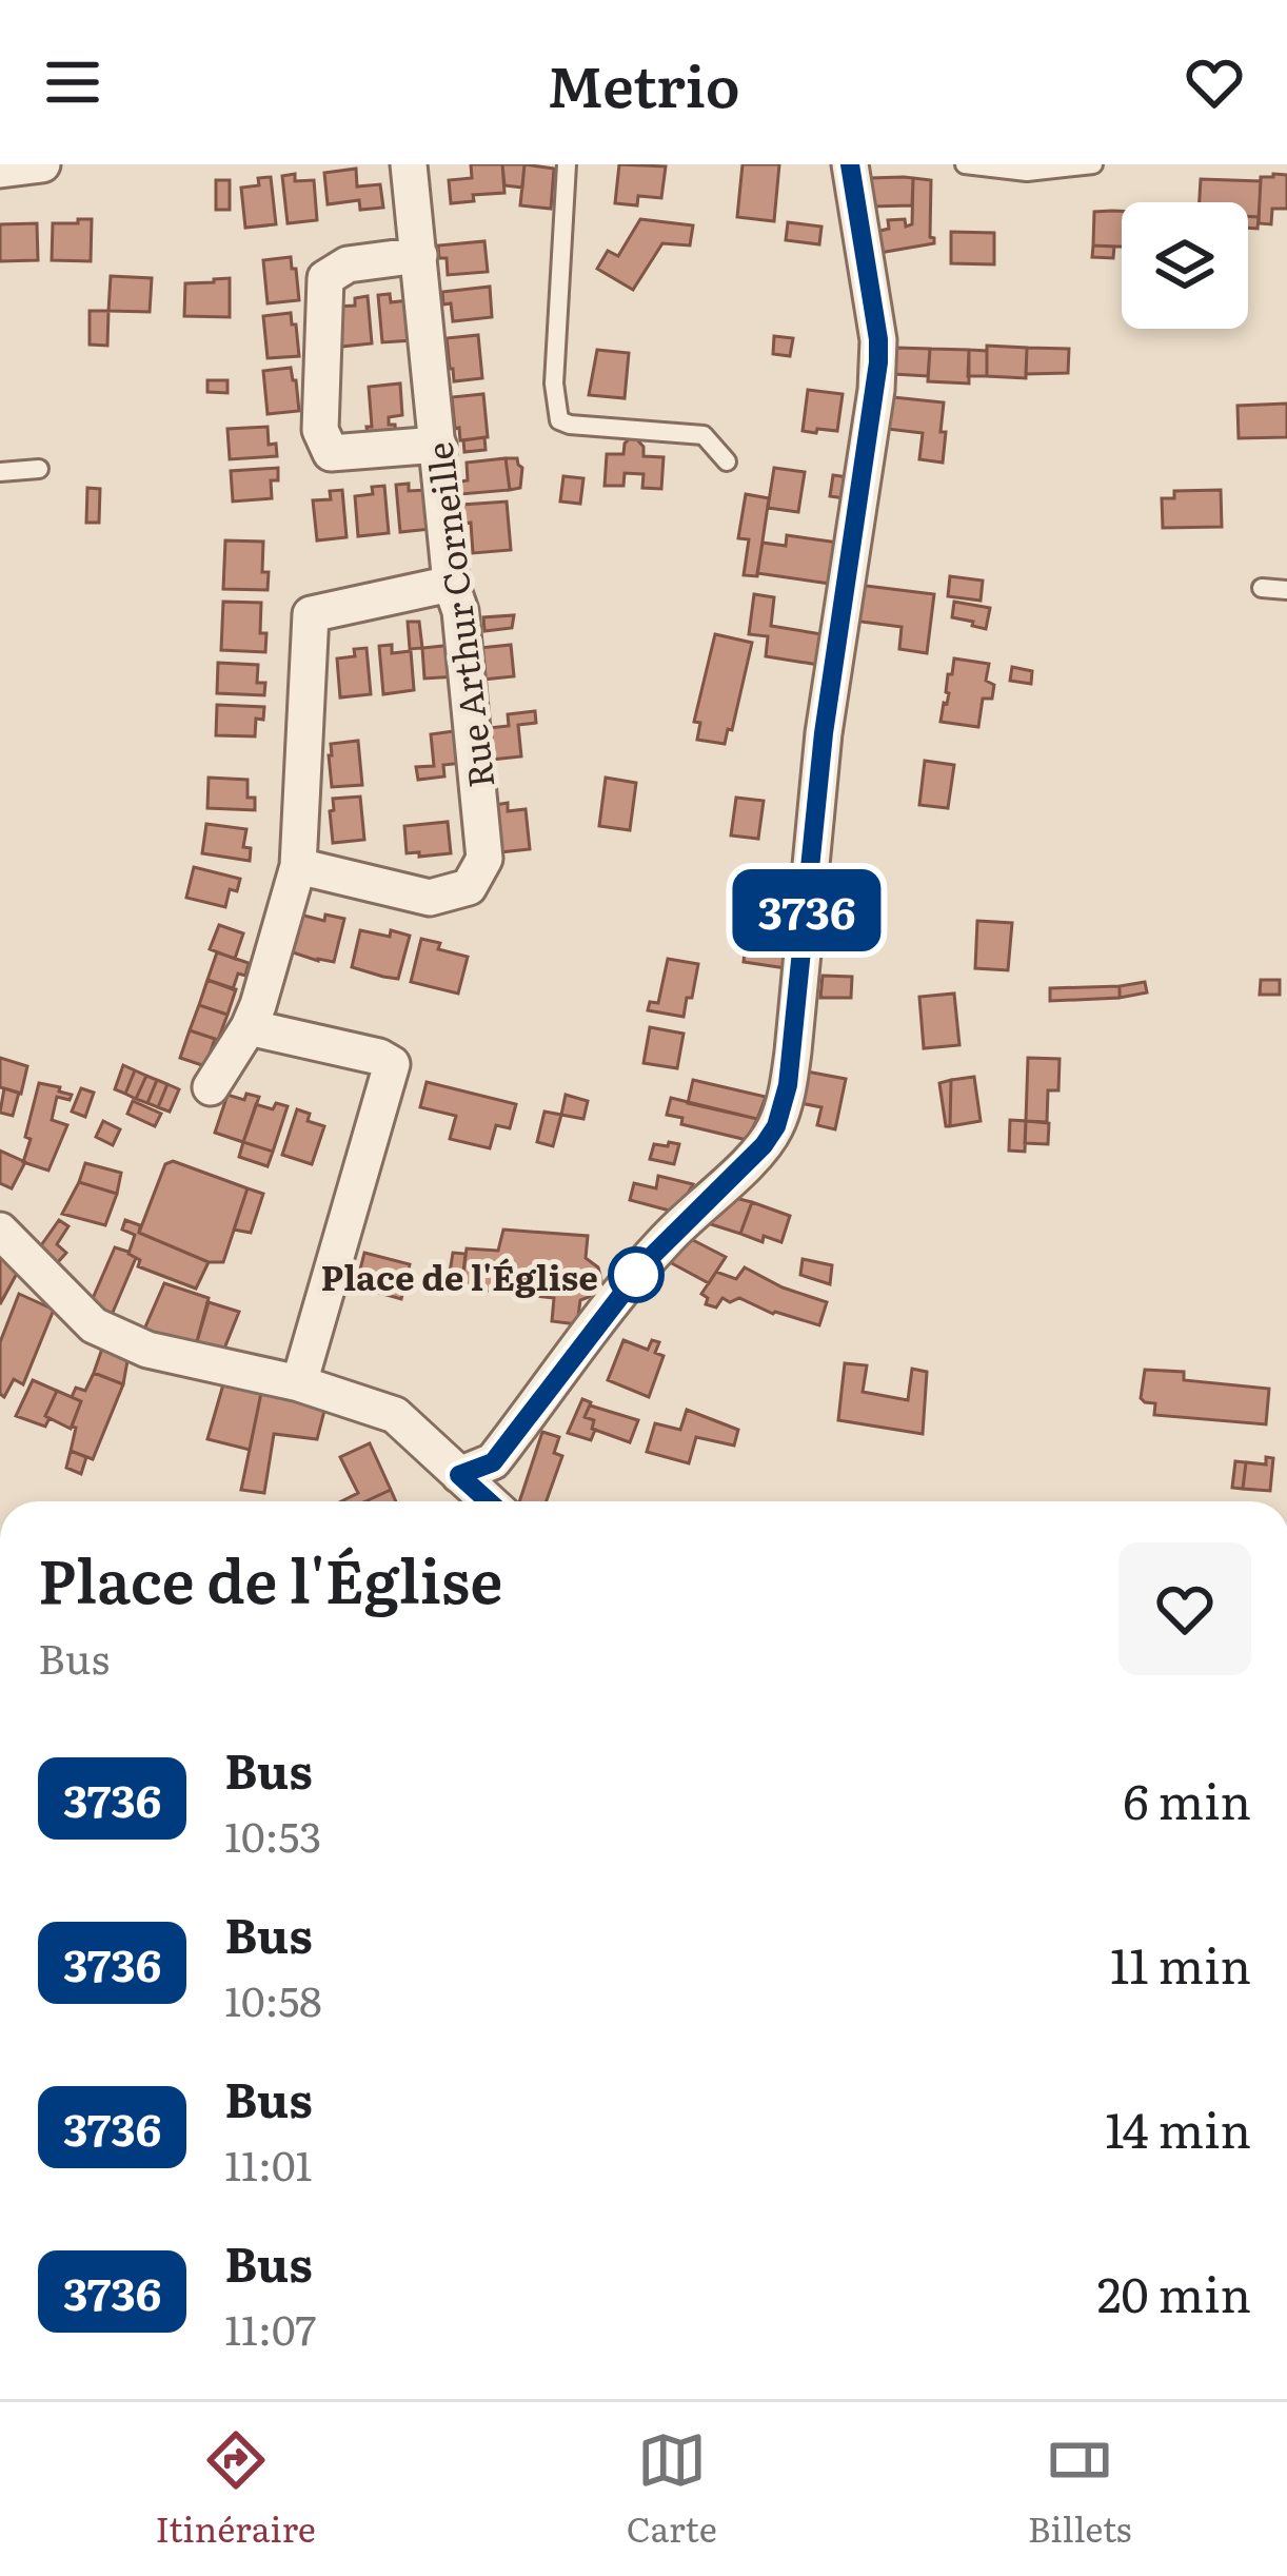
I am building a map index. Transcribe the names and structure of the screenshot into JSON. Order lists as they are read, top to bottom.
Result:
{
  "streets": {
    "street": ["Rue Arthur Corneille"]
  },
  "places": ["Place de l'Église"],
  "lines": ["bus line 3736"],
  "page": {
    "header": "Metrio",
    "on_map": "3736",
    "heading": ["Place de l'Église", "Bus"],
    "list": [
      {
        "mark": "3736",
        "name": "Bus",
        "note": "10:53",
        "value": "6 min"
      },
      {
        "mark": "3736",
        "name": "Bus",
        "note": "10:58",
        "value": "11 min"
      },
      {
        "mark": "3736",
        "name": "Bus",
        "note": "11:01",
        "value": "14 min"
      },
      {
        "mark": "3736",
        "name": "Bus",
        "note": "11:07",
        "value": "20 min"
      }
    ],
    "tabs": ["Itinéraire", "Carte", "Billets"]
  }
}
